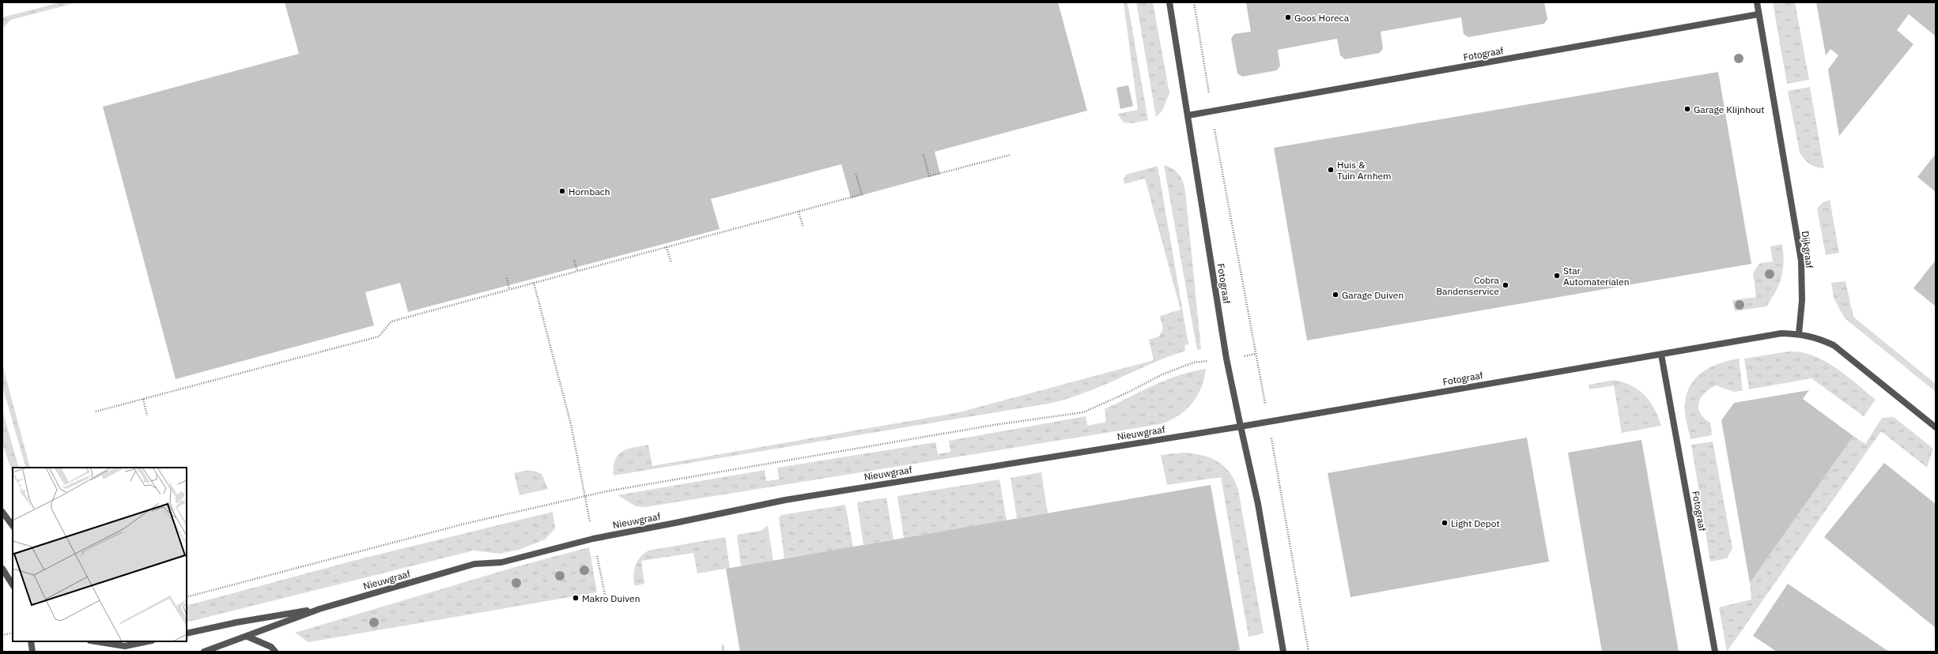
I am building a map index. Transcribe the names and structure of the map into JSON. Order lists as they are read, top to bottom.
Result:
{
  "streets": {
    "street": ["Fotograaf", "Dijkgraaf", "Nieuwgraaf"]
  },
  "crossings": [
    ["Fotograaf", "Dijkgraaf"],
    ["Fotograaf", "Nieuwgraaf"]
  ],
  "places": [
    "Goos Horeca",
    "Garage Klijnhout",
    "Huis & Tuin Arnhem",
    "Hornbach",
    "Star Automaterialen",
    "Cobra Bandenservice",
    "Garage Duiven",
    "Light Depot",
    "Makro Duiven"
  ]
}
